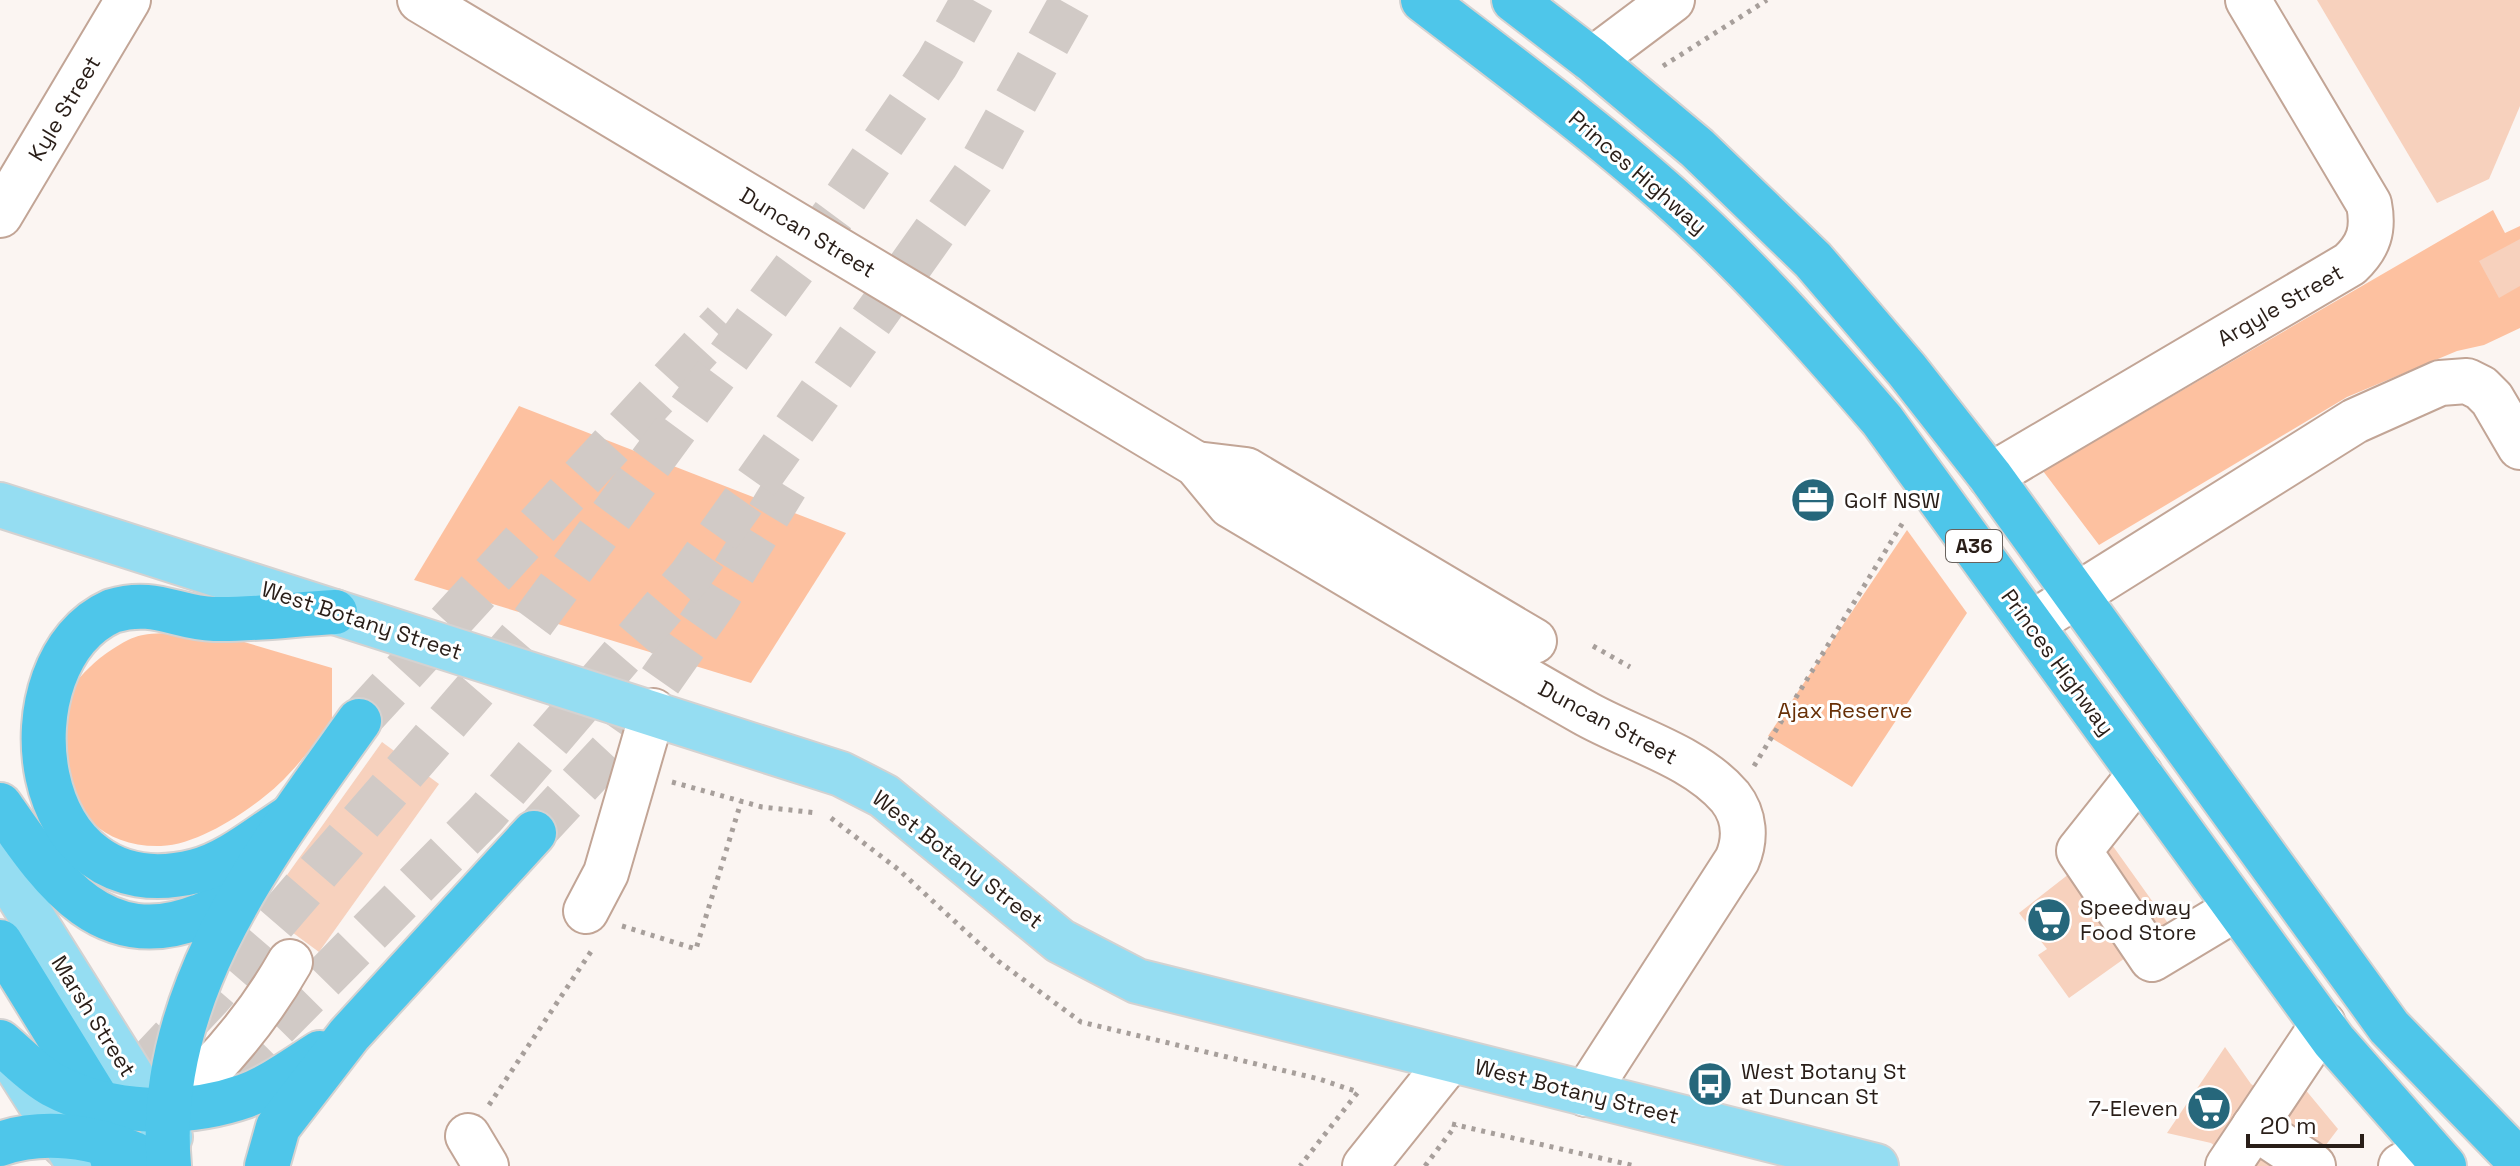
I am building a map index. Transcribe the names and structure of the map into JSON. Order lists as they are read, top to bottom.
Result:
{
  "streets": {
    "highway": ["Princes Highway", "A36"],
    "main road": ["West Botany Street", "Marsh Street"],
    "street": ["Kyle Street", "Duncan Street", "Argyle Street"]
  },
  "crossings": [
    ["Duncan Street", "West Botany Street"],
    ["Argyle Street", "A36"]
  ],
  "parks": ["Ajax Reserve"],
  "places": {
    "office": ["Golf NSW"],
    "supermarket": ["Speedway Food Store", "7-Eleven"],
    "bus stop": ["West Botany St at Duncan St"]
  },
  "scale_bar": "20 m"
}
